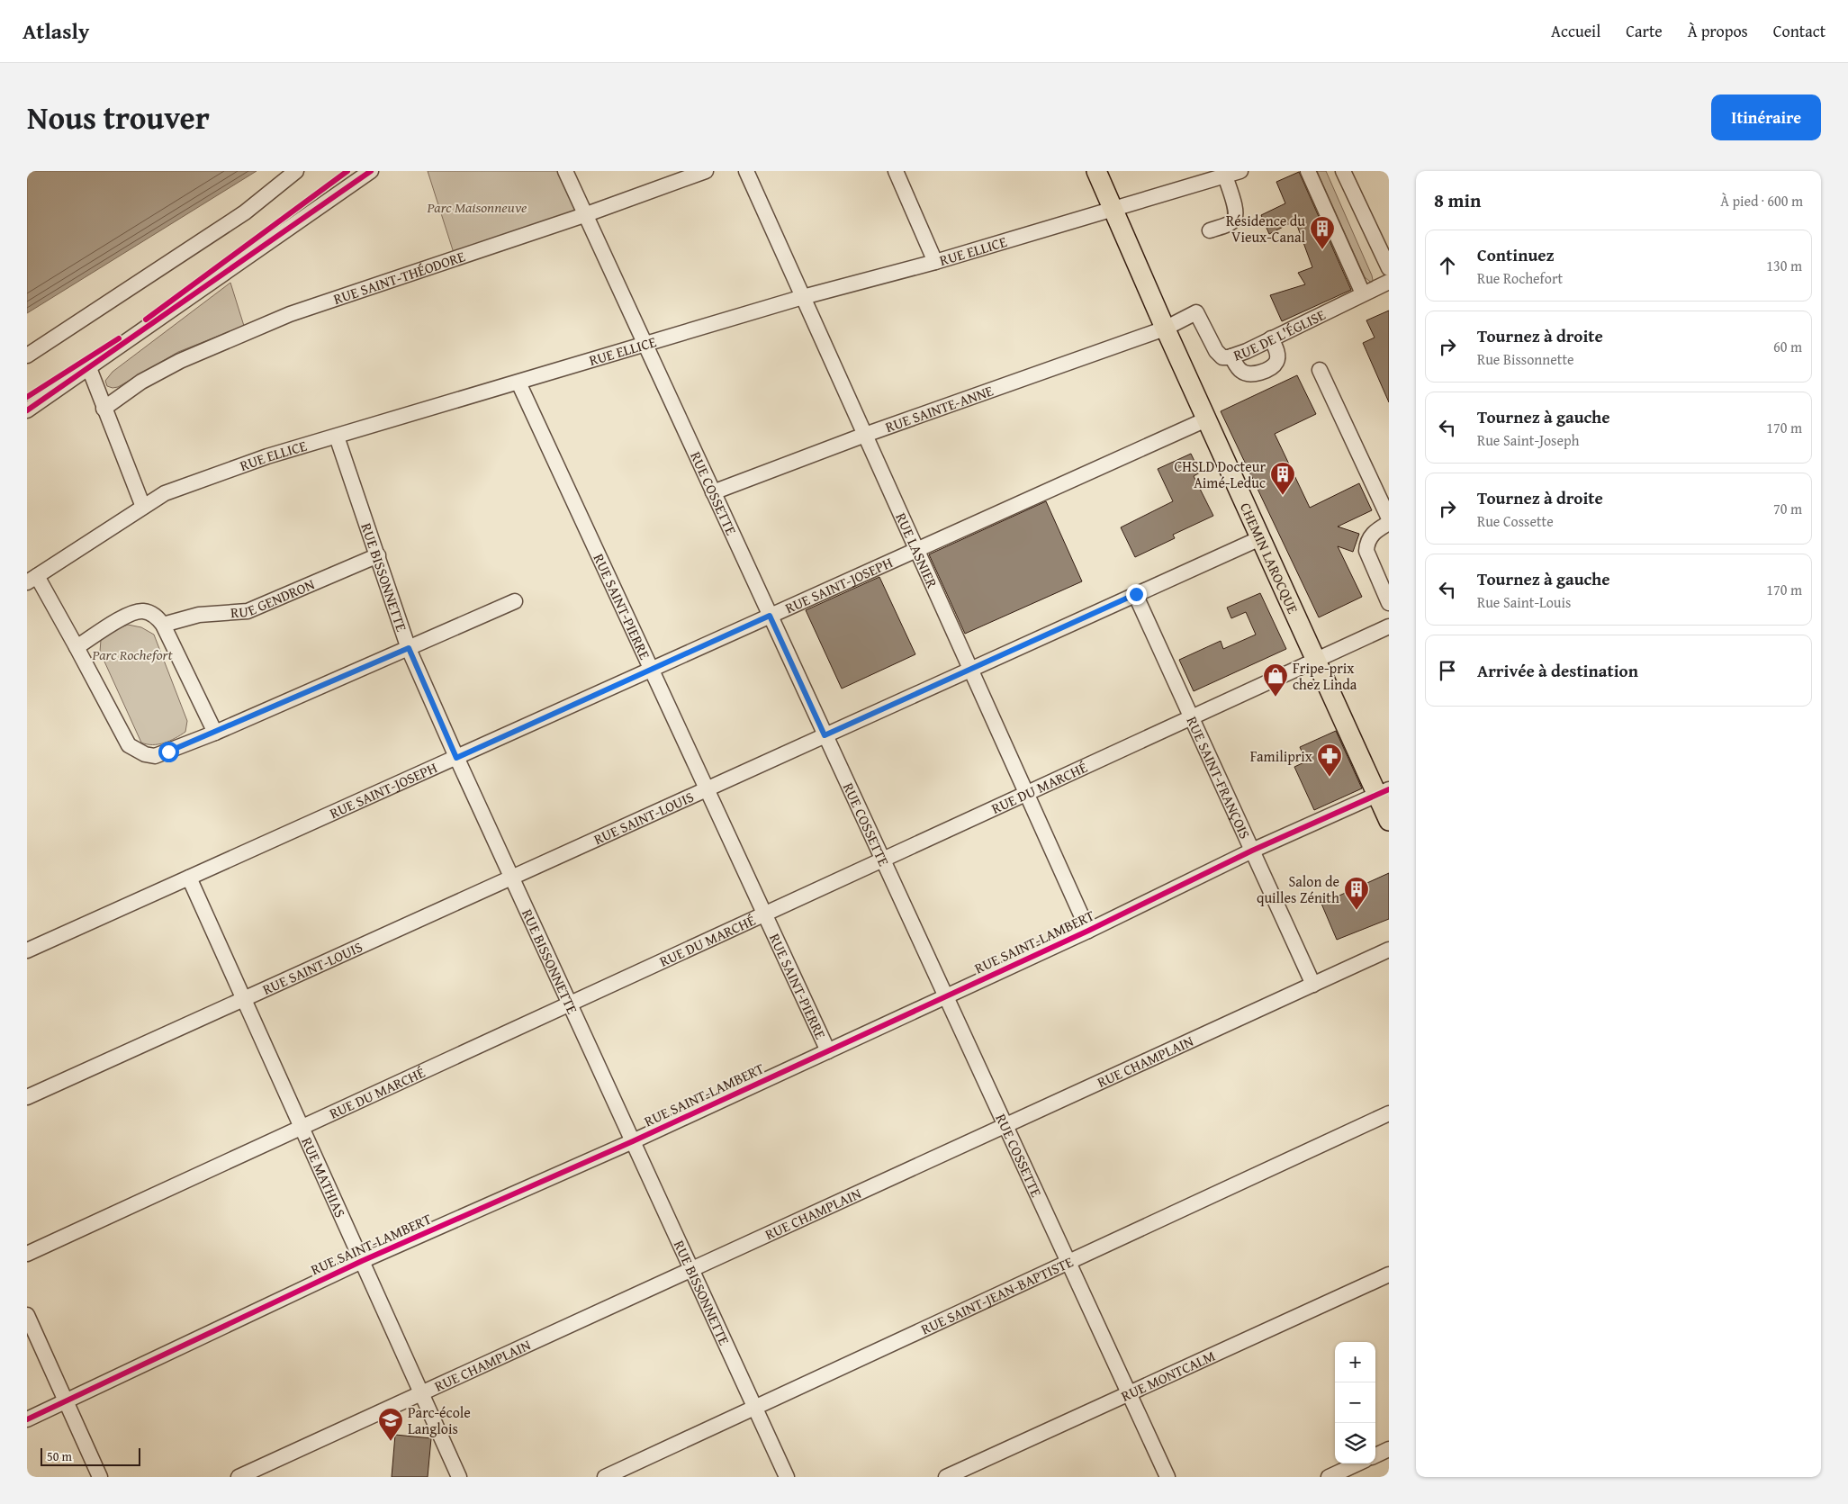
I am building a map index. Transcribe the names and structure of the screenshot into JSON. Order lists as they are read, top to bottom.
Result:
{
  "streets": {
    "main road": ["CHEMIN LAROCQUE"],
    "street": [
      "RUE ELLICE",
      "RUE SAINT-THÉODORE",
      "RUE DE L'ÉGLISE",
      "RUE SAINTE-ANNE",
      "RUE COSSETTE",
      "RUE LASNIER",
      "RUE BISSONNETTE",
      "RUE SAINT-JOSEPH",
      "RUE GENDRON",
      "RUE SAINT-PIERRE",
      "RUE SAINT-FRANÇOIS",
      "RUE DU MARCHÉ",
      "RUE SAINT-LOUIS",
      "RUE SAINT-LAMBERT",
      "RUE CHAMPLAIN",
      "RUE MATHIAS",
      "RUE SAINT-JEAN-BAPTISTE",
      "RUE MONTCALM"
    ]
  },
  "crossings": [
    ["RUE ELLICE", "RUE COSSETTE"],
    ["RUE ELLICE", "RUE LASNIER"],
    ["RUE ELLICE", "CHEMIN LAROCQUE"],
    ["RUE ELLICE", "RUE BISSONNETTE"],
    ["RUE ELLICE", "RUE SAINT-PIERRE"],
    ["RUE SAINT-THÉODORE", "RUE COSSETTE"],
    ["RUE DE L'ÉGLISE", "RUE SAINTE-ANNE"],
    ["RUE DE L'ÉGLISE", "CHEMIN LAROCQUE"],
    ["RUE SAINTE-ANNE", "RUE COSSETTE"],
    ["RUE SAINTE-ANNE", "RUE LASNIER"],
    ["RUE SAINTE-ANNE", "CHEMIN LAROCQUE"],
    ["RUE COSSETTE", "RUE SAINT-JOSEPH"],
    ["RUE COSSETTE", "RUE DU MARCHÉ"],
    ["RUE COSSETTE", "RUE SAINT-LOUIS"],
    ["RUE COSSETTE", "RUE SAINT-LAMBERT"],
    ["RUE COSSETTE", "RUE CHAMPLAIN"],
    ["RUE COSSETTE", "RUE SAINT-JEAN-BAPTISTE"],
    ["RUE COSSETTE", "RUE MONTCALM"],
    ["RUE LASNIER", "RUE SAINT-JOSEPH"],
    ["RUE LASNIER", "RUE DU MARCHÉ"],
    ["RUE LASNIER", "RUE SAINT-LOUIS"],
    ["RUE LASNIER", "RUE SAINT-LAMBERT"],
    ["CHEMIN LAROCQUE", "RUE SAINT-JOSEPH"],
    ["CHEMIN LAROCQUE", "RUE DU MARCHÉ"],
    ["CHEMIN LAROCQUE", "RUE SAINT-LOUIS"],
    ["CHEMIN LAROCQUE", "RUE SAINT-LAMBERT"],
    ["RUE BISSONNETTE", "RUE SAINT-JOSEPH"],
    ["RUE BISSONNETTE", "RUE GENDRON"],
    ["RUE BISSONNETTE", "RUE DU MARCHÉ"],
    ["RUE BISSONNETTE", "RUE SAINT-LOUIS"],
    ["RUE BISSONNETTE", "RUE SAINT-LAMBERT"],
    ["RUE BISSONNETTE", "RUE CHAMPLAIN"],
    ["RUE BISSONNETTE", "RUE SAINT-JEAN-BAPTISTE"],
    ["RUE SAINT-JOSEPH", "RUE SAINT-PIERRE"],
    ["RUE SAINT-JOSEPH", "RUE MATHIAS"],
    ["RUE SAINT-PIERRE", "RUE DU MARCHÉ"],
    ["RUE SAINT-PIERRE", "RUE SAINT-LOUIS"],
    ["RUE SAINT-PIERRE", "RUE SAINT-LAMBERT"],
    ["RUE SAINT-FRANÇOIS", "RUE DU MARCHÉ"],
    ["RUE SAINT-FRANÇOIS", "RUE SAINT-LOUIS"],
    ["RUE SAINT-FRANÇOIS", "RUE SAINT-LAMBERT"],
    ["RUE SAINT-FRANÇOIS", "RUE CHAMPLAIN"],
    ["RUE DU MARCHÉ", "RUE MATHIAS"],
    ["RUE SAINT-LOUIS", "RUE MATHIAS"],
    ["RUE SAINT-LAMBERT", "RUE MATHIAS"],
    ["RUE CHAMPLAIN", "RUE MATHIAS"]
  ],
  "parks": ["Parc Maisonneuve", "Parc Rochefort"],
  "places": {
    "building": ["Résidence du Vieux-Canal", "CHSLD Docteur Aimé-Leduc", "Salon de quilles Zénith"],
    "shop": ["Fripe-prix chez Linda"],
    "pharmacy": ["Familiprix"],
    "school or university": ["Parc-école Langlois"]
  },
  "scale_bar": "50 m",
  "page": {
    "header": "Atlasly",
    "nav": [
      "Accueil",
      "Carte",
      "À propos",
      "Contact"
    ],
    "title": "Nous trouver",
    "buttons": "Itinéraire",
    "heading": ["8 min", "À pied · 600 m"],
    "list": [
      ["Continuez", "Rue Rochefort", "130 m"],
      ["Tournez à droite", "Rue Bissonnette", "60 m"],
      ["Tournez à gauche", "Rue Saint-Joseph", "170 m"],
      ["Tournez à droite", "Rue Cossette", "70 m"],
      ["Tournez à gauche", "Rue Saint-Louis", "170 m"],
      "Arrivée à destination"
    ],
    "map_buttons": ["+", "−"],
    "scale": "50 m"
  }
}
